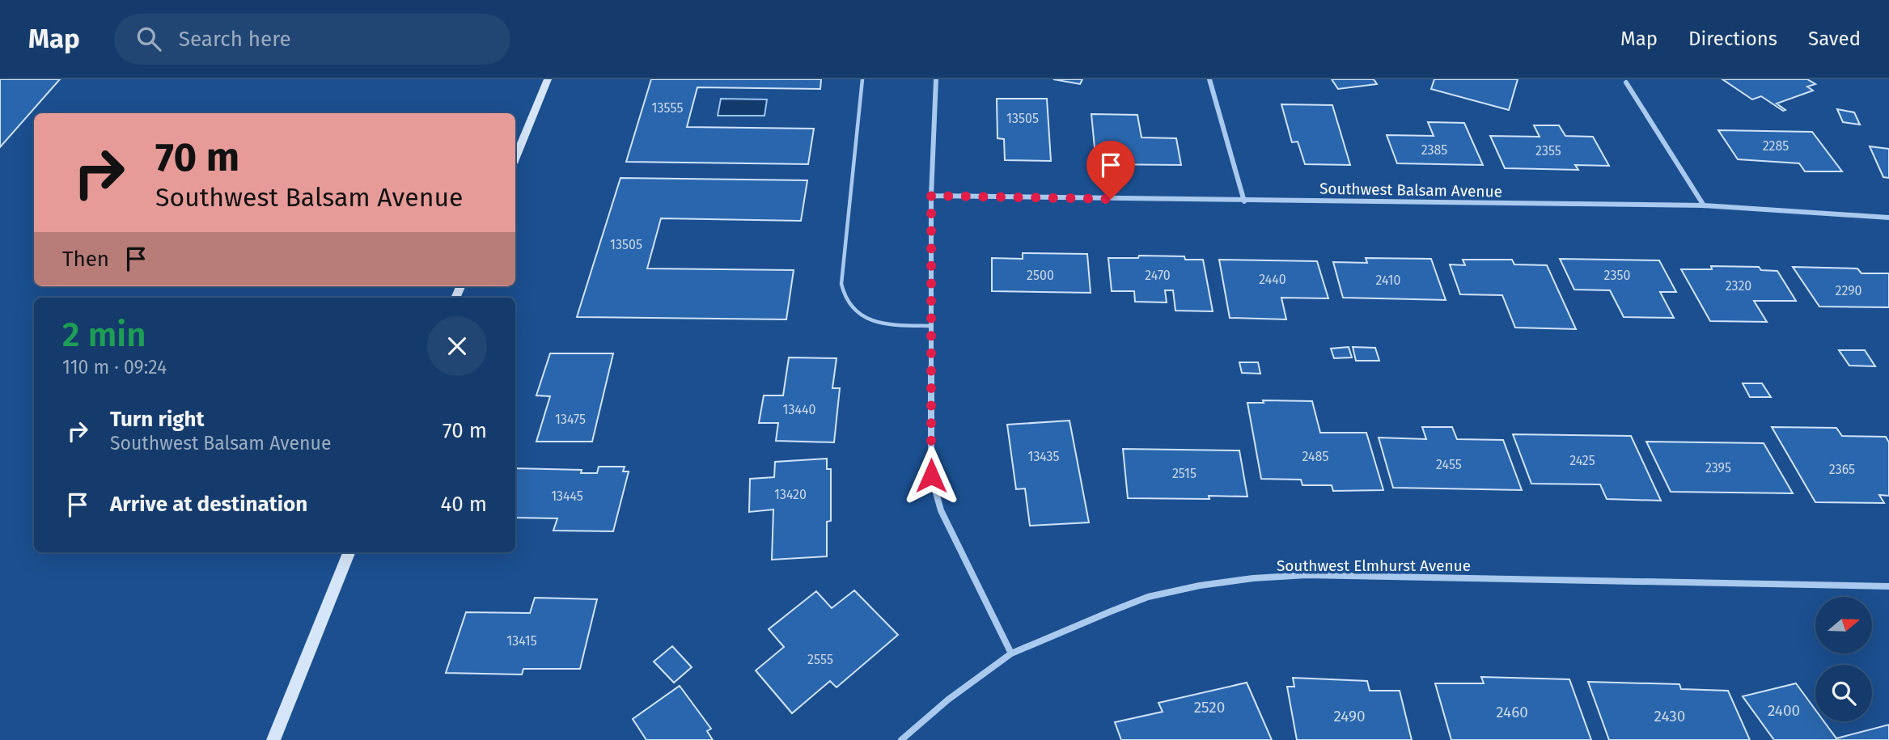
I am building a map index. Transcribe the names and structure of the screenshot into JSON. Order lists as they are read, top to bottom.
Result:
{
  "streets": {
    "street": ["Southwest Balsam Avenue", "Southwest Elmhurst Avenue"]
  },
  "house_numbers": [
    "13555",
    "13505",
    "2285",
    "2385",
    "2355",
    "13505",
    "2500",
    "2470",
    "2350",
    "2440",
    "2410",
    "2320",
    "2290",
    "13440",
    "13475",
    "13435",
    "2485",
    "2425",
    "2455",
    "2395",
    "2365",
    "2515",
    "13420",
    "13445",
    "13415",
    "2555",
    "2520",
    "2400",
    "2460",
    "2490",
    "2430"
  ],
  "north": "right",
  "page": {
    "header": "Map",
    "search": "Search here",
    "nav": ["Map", "Directions", "Saved"],
    "turn": ["70 m", "Southwest Balsam Avenue"],
    "then": "Then",
    "heading": ["2 min", "110 m · 09:24"],
    "list": [
      {
        "name": "Turn right",
        "note": "Southwest Balsam Avenue",
        "value": "70 m"
      },
      {
        "name": "Arrive at destination",
        "value": "40 m"
      }
    ]
  }
}
